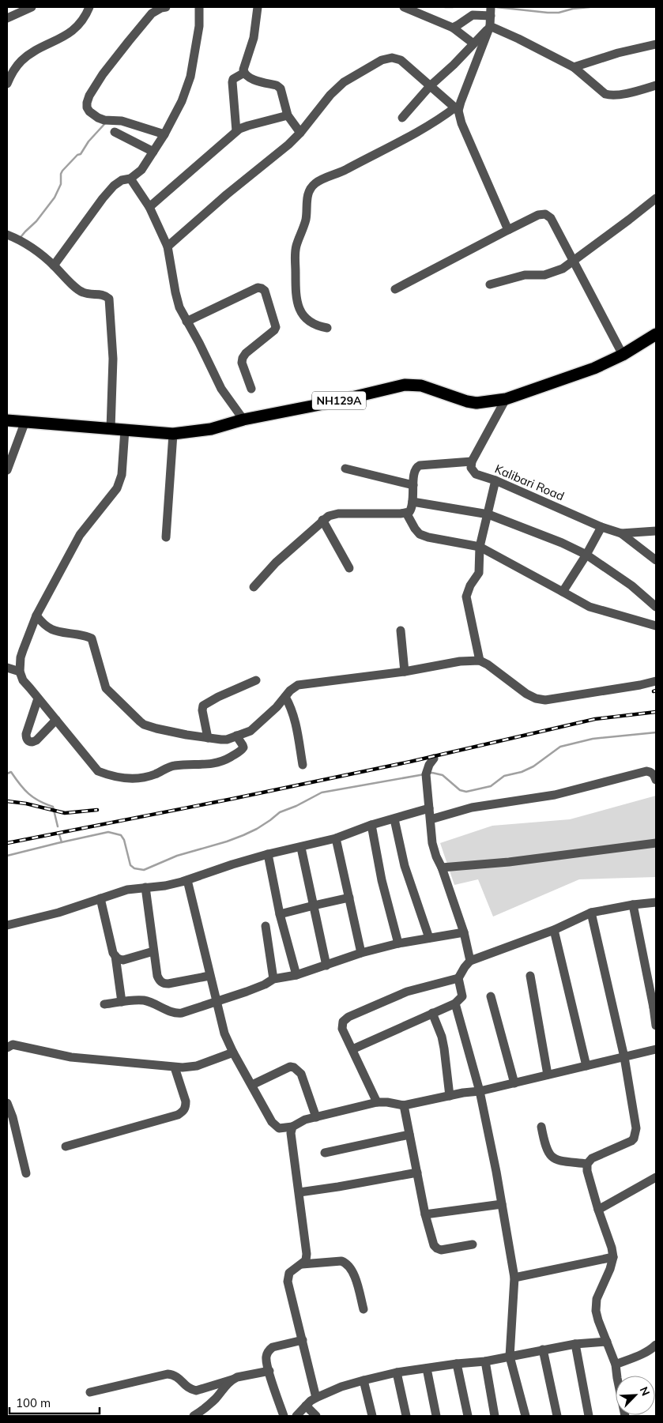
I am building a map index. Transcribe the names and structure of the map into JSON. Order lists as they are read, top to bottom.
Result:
{
  "streets": {
    "highway": ["NH129A"],
    "street": ["Kalibari Road"]
  },
  "scale_bar": "100 m",
  "north": "top right"
}
